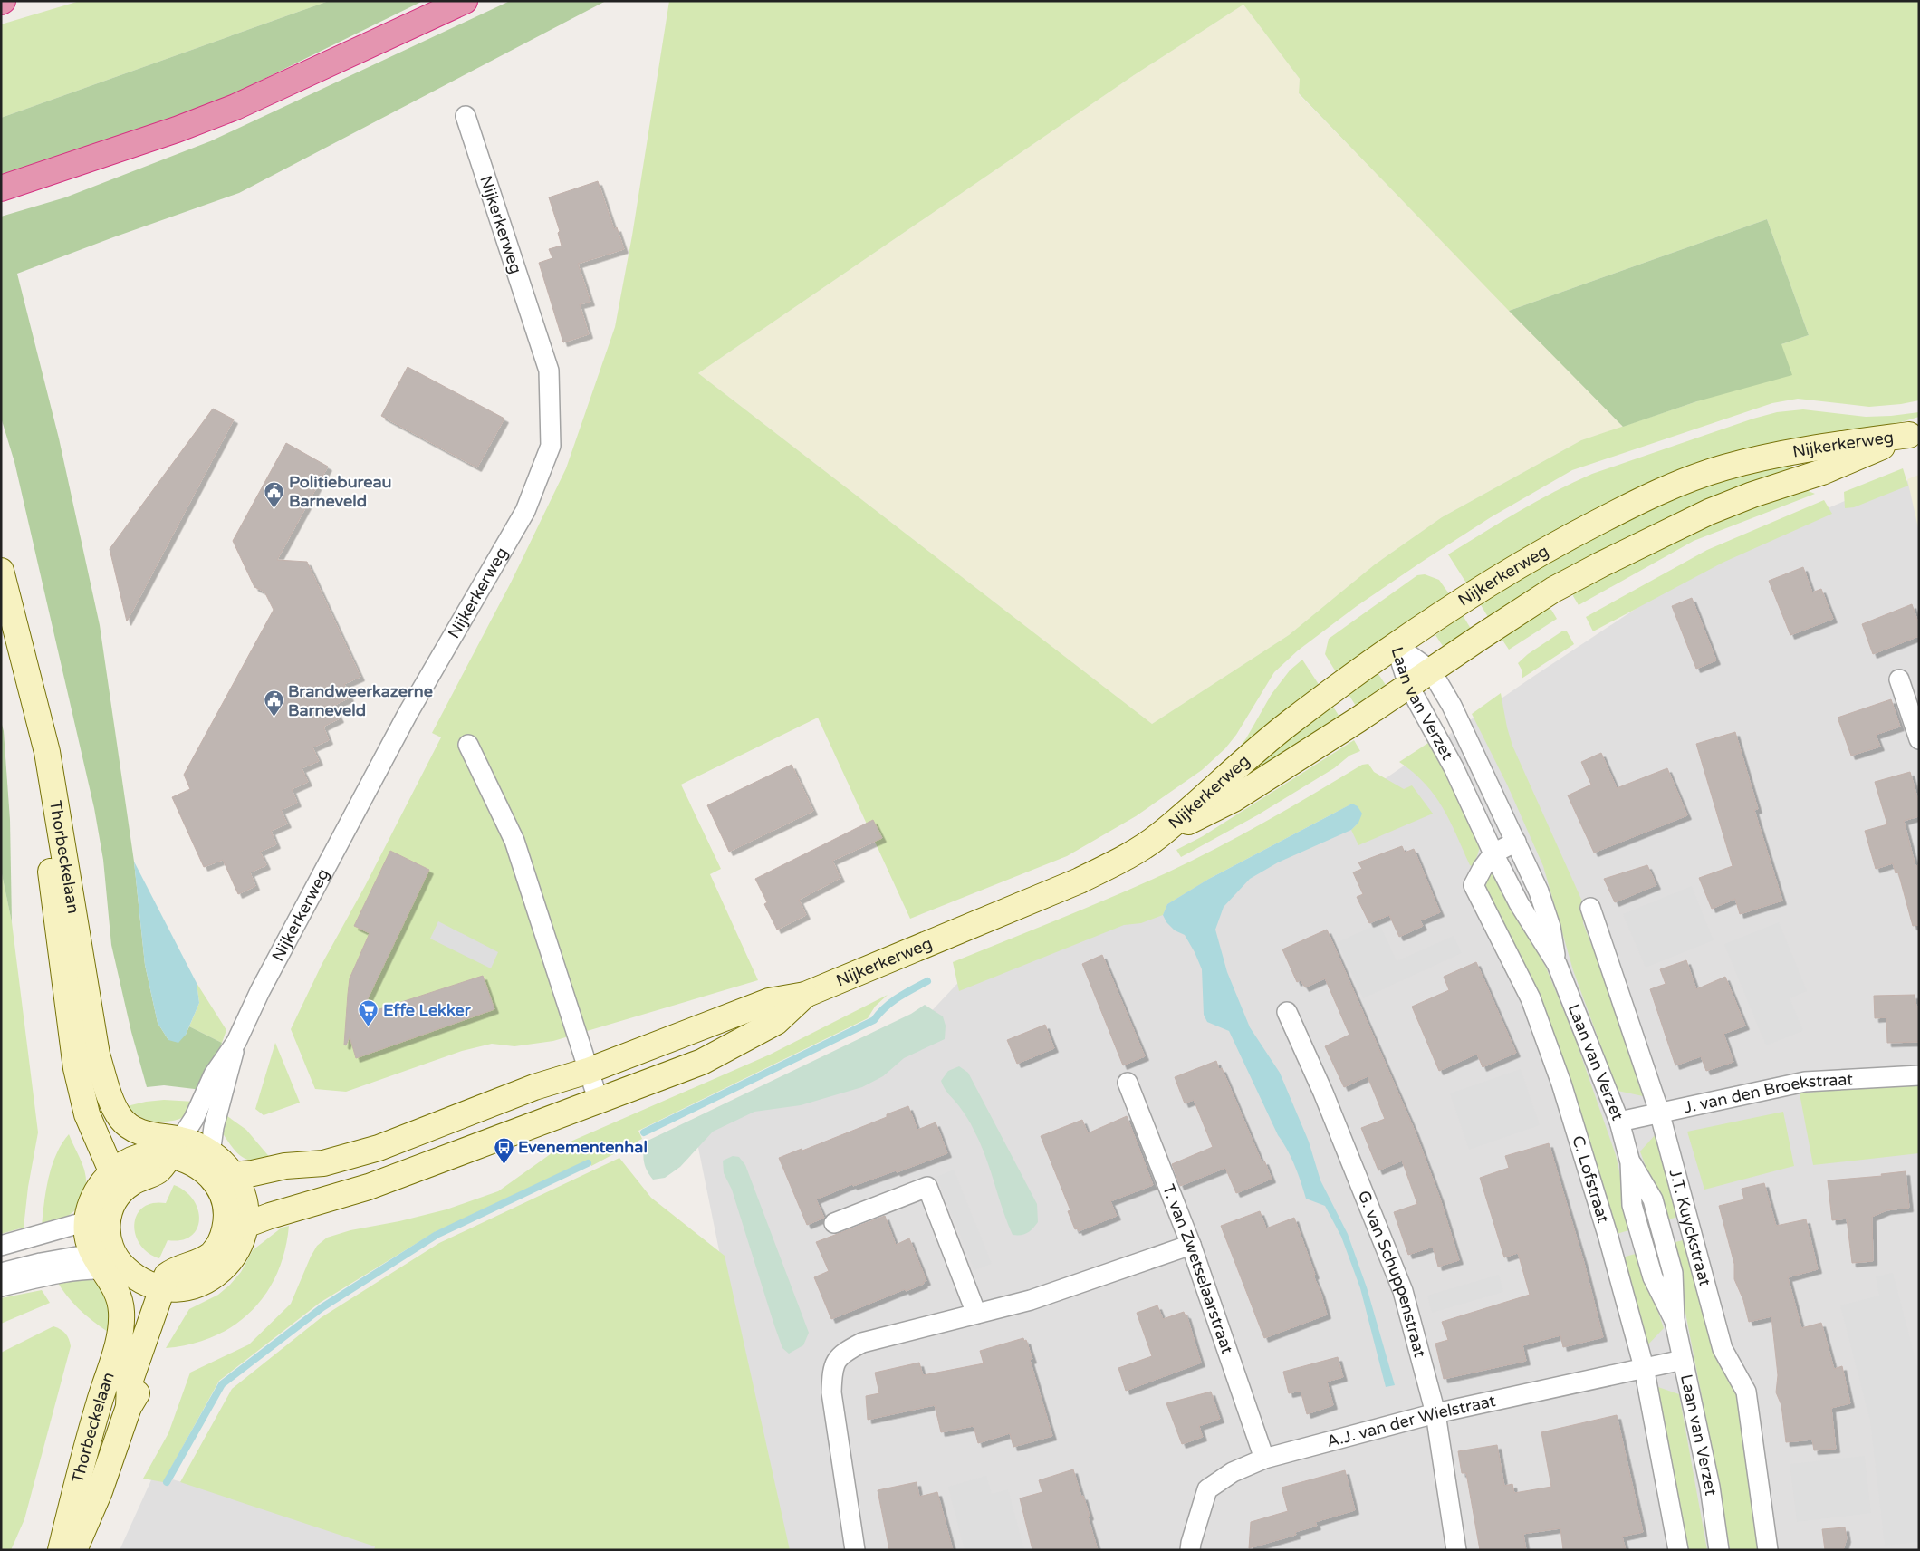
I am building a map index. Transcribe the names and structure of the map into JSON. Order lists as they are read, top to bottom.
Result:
{
  "streets": {
    "street": [
      "Nijkerkerweg",
      "Laan van Verzet",
      "Thorbeckelaan",
      "J. van den Broekstraat",
      "C. Lofstraat",
      "J.T. Kuyckstraat",
      "T. van Zwetselaarstraat",
      "G. van Schuppenstraat",
      "A.J. van der Wielstraat"
    ]
  },
  "crossings": [
    ["Nijkerkerweg", "Laan van Verzet"],
    ["Nijkerkerweg", "Thorbeckelaan"],
    ["Laan van Verzet", "J. van den Broekstraat"],
    ["Laan van Verzet", "C. Lofstraat"],
    ["Laan van Verzet", "A.J. van der Wielstraat"],
    ["J. van den Broekstraat", "J.T. Kuyckstraat"],
    ["C. Lofstraat", "A.J. van der Wielstraat"],
    ["T. van Zwetselaarstraat", "A.J. van der Wielstraat"],
    ["G. van Schuppenstraat", "A.J. van der Wielstraat"]
  ],
  "places": {
    "public building": ["Politiebureau Barneveld", "Brandweerkazerne Barneveld"],
    "supermarket": ["Effe Lekker"],
    "bus stop": ["Evenementenhal"]
  }
}
